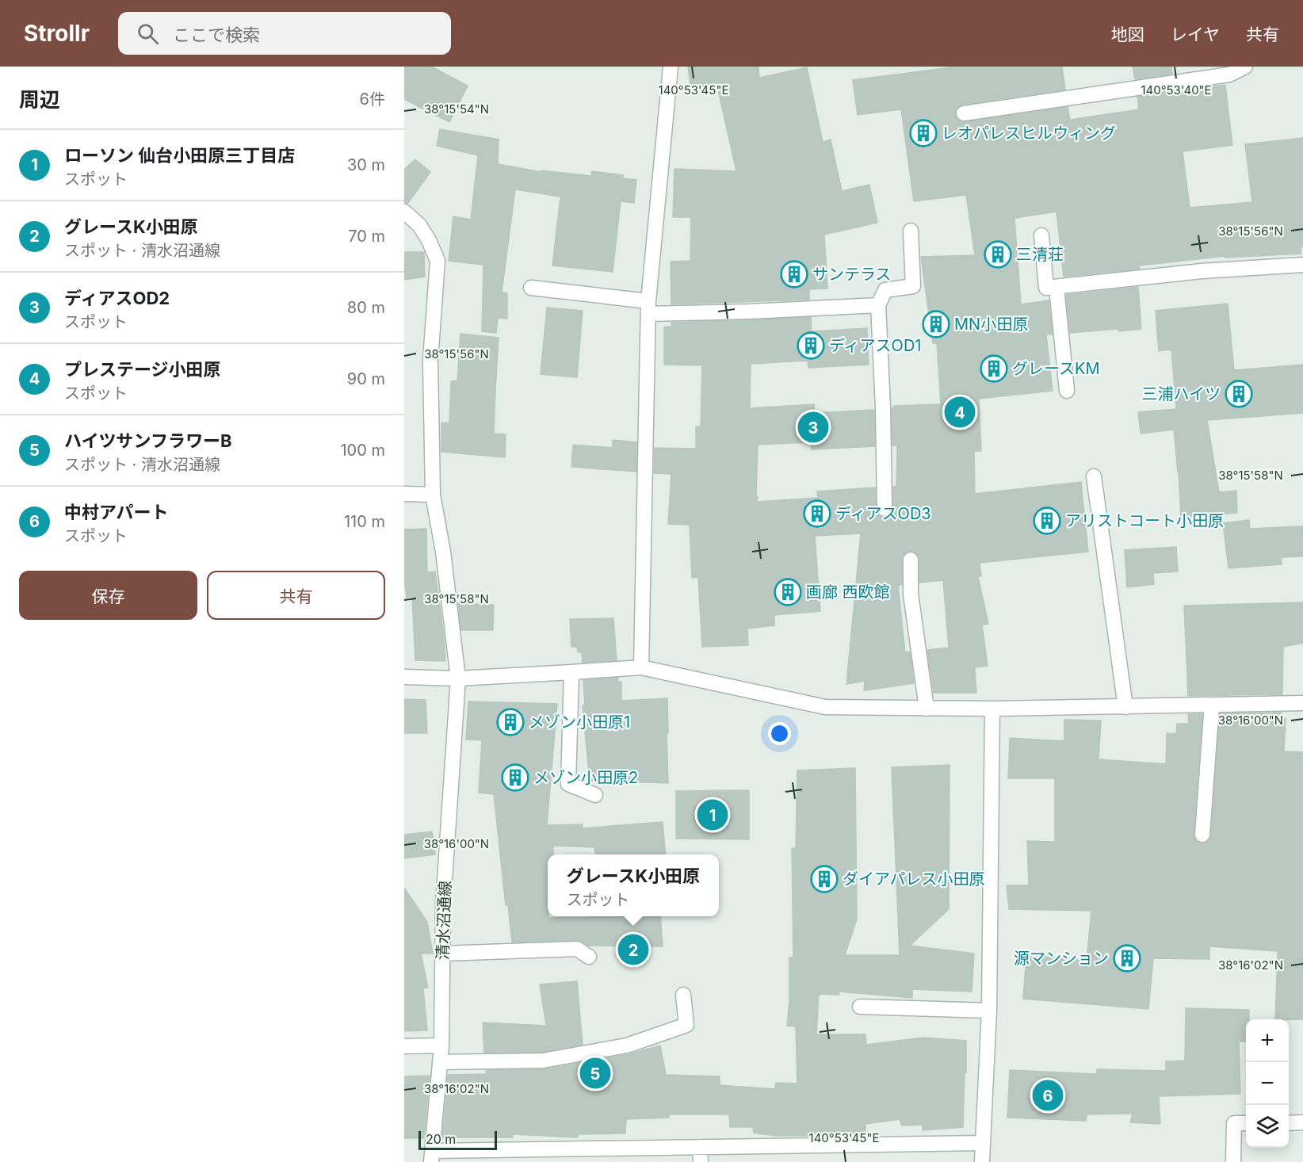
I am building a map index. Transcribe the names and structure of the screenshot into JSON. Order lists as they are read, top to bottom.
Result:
{
  "streets": {
    "street": ["清水沼通線"]
  },
  "places": {
    "building": [
      "レオパレスヒルウィング",
      "三清荘",
      "サンテラス",
      "MN小田原",
      "ディアスOD1",
      "グレースKM",
      "三浦ハイツ",
      "ディアスOD3",
      "アリストコート小田原",
      "画廊 西欧館",
      "メゾン小田原1",
      "メゾン小田原2",
      "ダイアパレス小田原",
      "源マンション"
    ]
  },
  "scale_bar": "20 m",
  "page": {
    "header": "Strollr",
    "search": "ここで検索",
    "nav": ["地図", "レイヤ", "共有"],
    "heading": ["周辺", "6件"],
    "list": [
      {
        "mark": "1",
        "name": "ローソン 仙台小田原三丁目店",
        "note": "スポット",
        "value": "30 m"
      },
      {
        "mark": "2",
        "name": "グレースK小田原",
        "note": "スポット · 清水沼通線",
        "value": "70 m"
      },
      {
        "mark": "3",
        "name": "ディアスOD2",
        "note": "スポット",
        "value": "80 m"
      },
      {
        "mark": "4",
        "name": "プレステージ小田原",
        "note": "スポット",
        "value": "90 m"
      },
      {
        "mark": "5",
        "name": "ハイツサンフラワーB",
        "note": "スポット · 清水沼通線",
        "value": "100 m"
      },
      {
        "mark": "6",
        "name": "中村アパート",
        "note": "スポット",
        "value": "110 m"
      }
    ],
    "pins": [
      "4",
      "3",
      "1",
      "2",
      "5",
      "6"
    ],
    "buttons": ["保存", "共有"],
    "popup": ["グレースK小田原", "スポット"],
    "map_buttons": ["+", "−"],
    "scale": "20 m"
  },
  "coordinates": [
    "140°53'45\"E",
    "140°53'40\"E",
    "38°15'54\"N",
    "38°15'56\"N",
    "38°15'58\"N",
    "38°16'00\"N",
    "38°16'02\"N"
  ]
}
